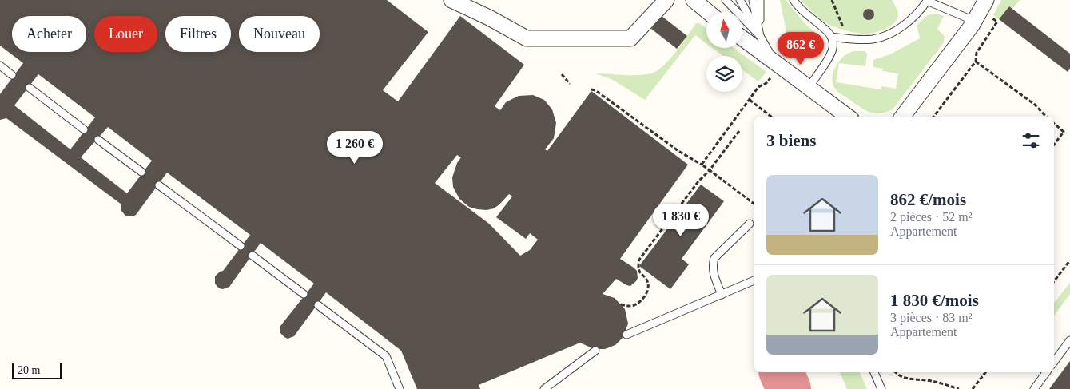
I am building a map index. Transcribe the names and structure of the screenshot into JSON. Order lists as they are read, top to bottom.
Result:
{
  "scale_bar": "20 m",
  "north": "top",
  "page": {
    "chip": [
      "Acheter",
      "Louer",
      "Filtres",
      "Nouveau"
    ],
    "price": ["862 €", "1 260 €", "1 830 €"],
    "heading": "3 biens",
    "list": [
      {
        "name": "862 €/mois",
        "note": "2 pièces · 52 m² · Appartement"
      },
      {
        "name": "1 830 €/mois",
        "note": "3 pièces · 83 m² · Appartement"
      }
    ],
    "scale": "20 m"
  }
}
